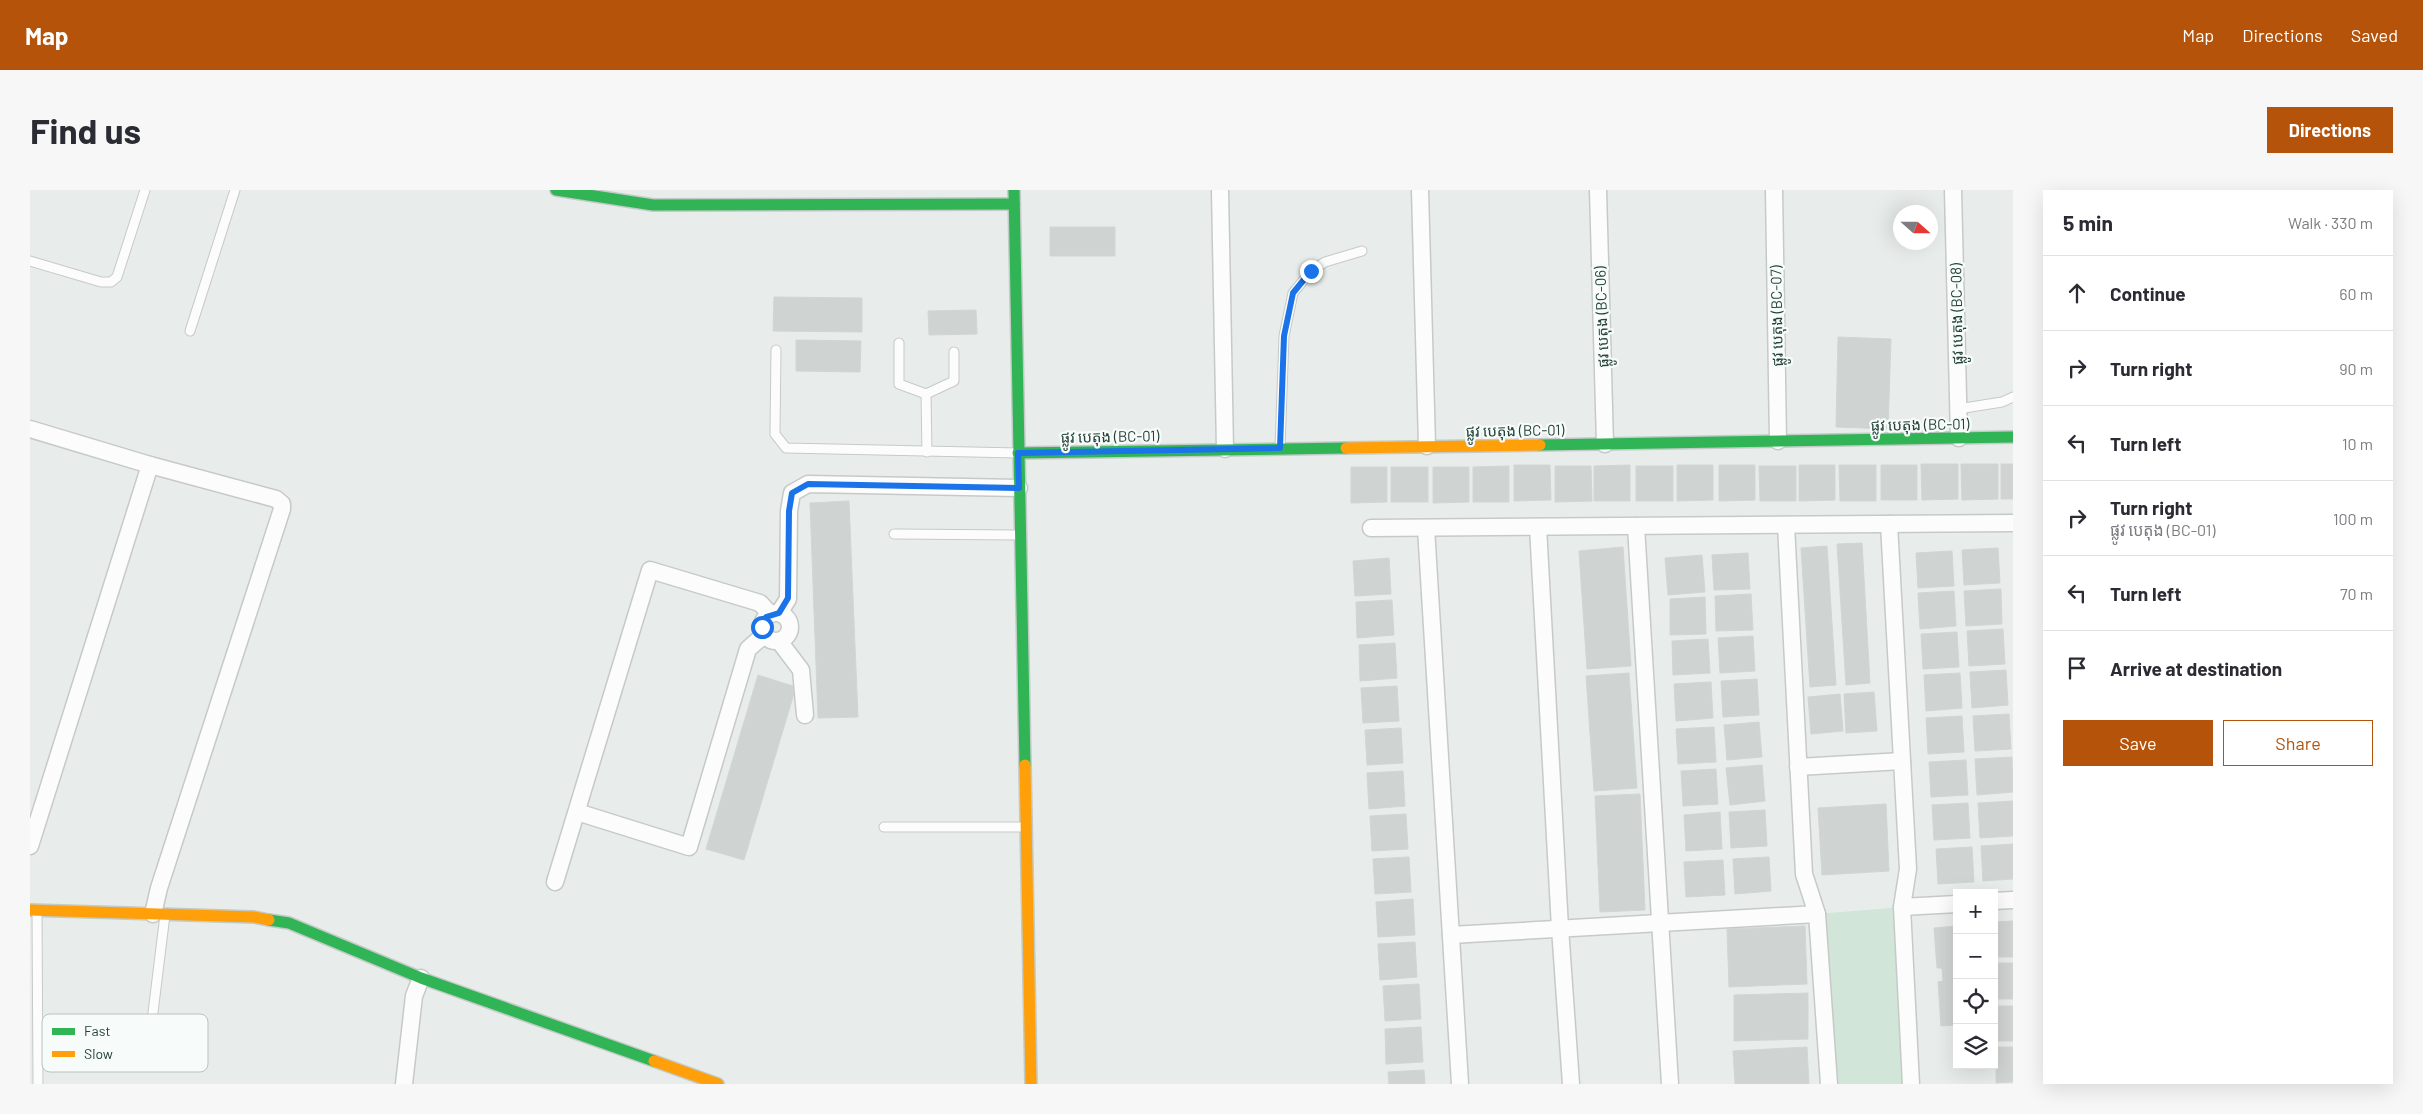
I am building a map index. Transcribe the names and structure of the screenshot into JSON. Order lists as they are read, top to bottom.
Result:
{
  "streets": {
    "street": [
      "ផ្លូវ បេតុង (BC-08)",
      "ផ្លូវ បេតុង (BC-07)",
      "ផ្លូវ បេតុង (BC-06)",
      "ផ្លូវ បេតុង (BC-01)"
    ]
  },
  "crossings": [
    ["ផ្លូវ បេតុង (BC-08)", "ផ្លូវ បេតុង (BC-01)"],
    ["ផ្លូវ បេតុង (BC-07)", "ផ្លូវ បេតុង (BC-01)"],
    ["ផ្លូវ បេតុង (BC-06)", "ផ្លូវ បេតុង (BC-01)"]
  ],
  "legend": ["Fast", "Slow"],
  "north": "right",
  "page": {
    "header": "Map",
    "nav": ["Map", "Directions", "Saved"],
    "buttons": [
      "Directions",
      ["Save", "Share"]
    ],
    "title": "Find us",
    "heading": ["5 min", "Walk · 330 m"],
    "list": [
      ["Continue", "60 m"],
      ["Turn right", "90 m"],
      ["Turn left", "10 m"],
      ["Turn right", "ផ្លូវ បេតុង (BC-01)", "100 m"],
      ["Turn left", "70 m"],
      "Arrive at destination"
    ],
    "map_buttons": ["+", "−"]
  }
}
